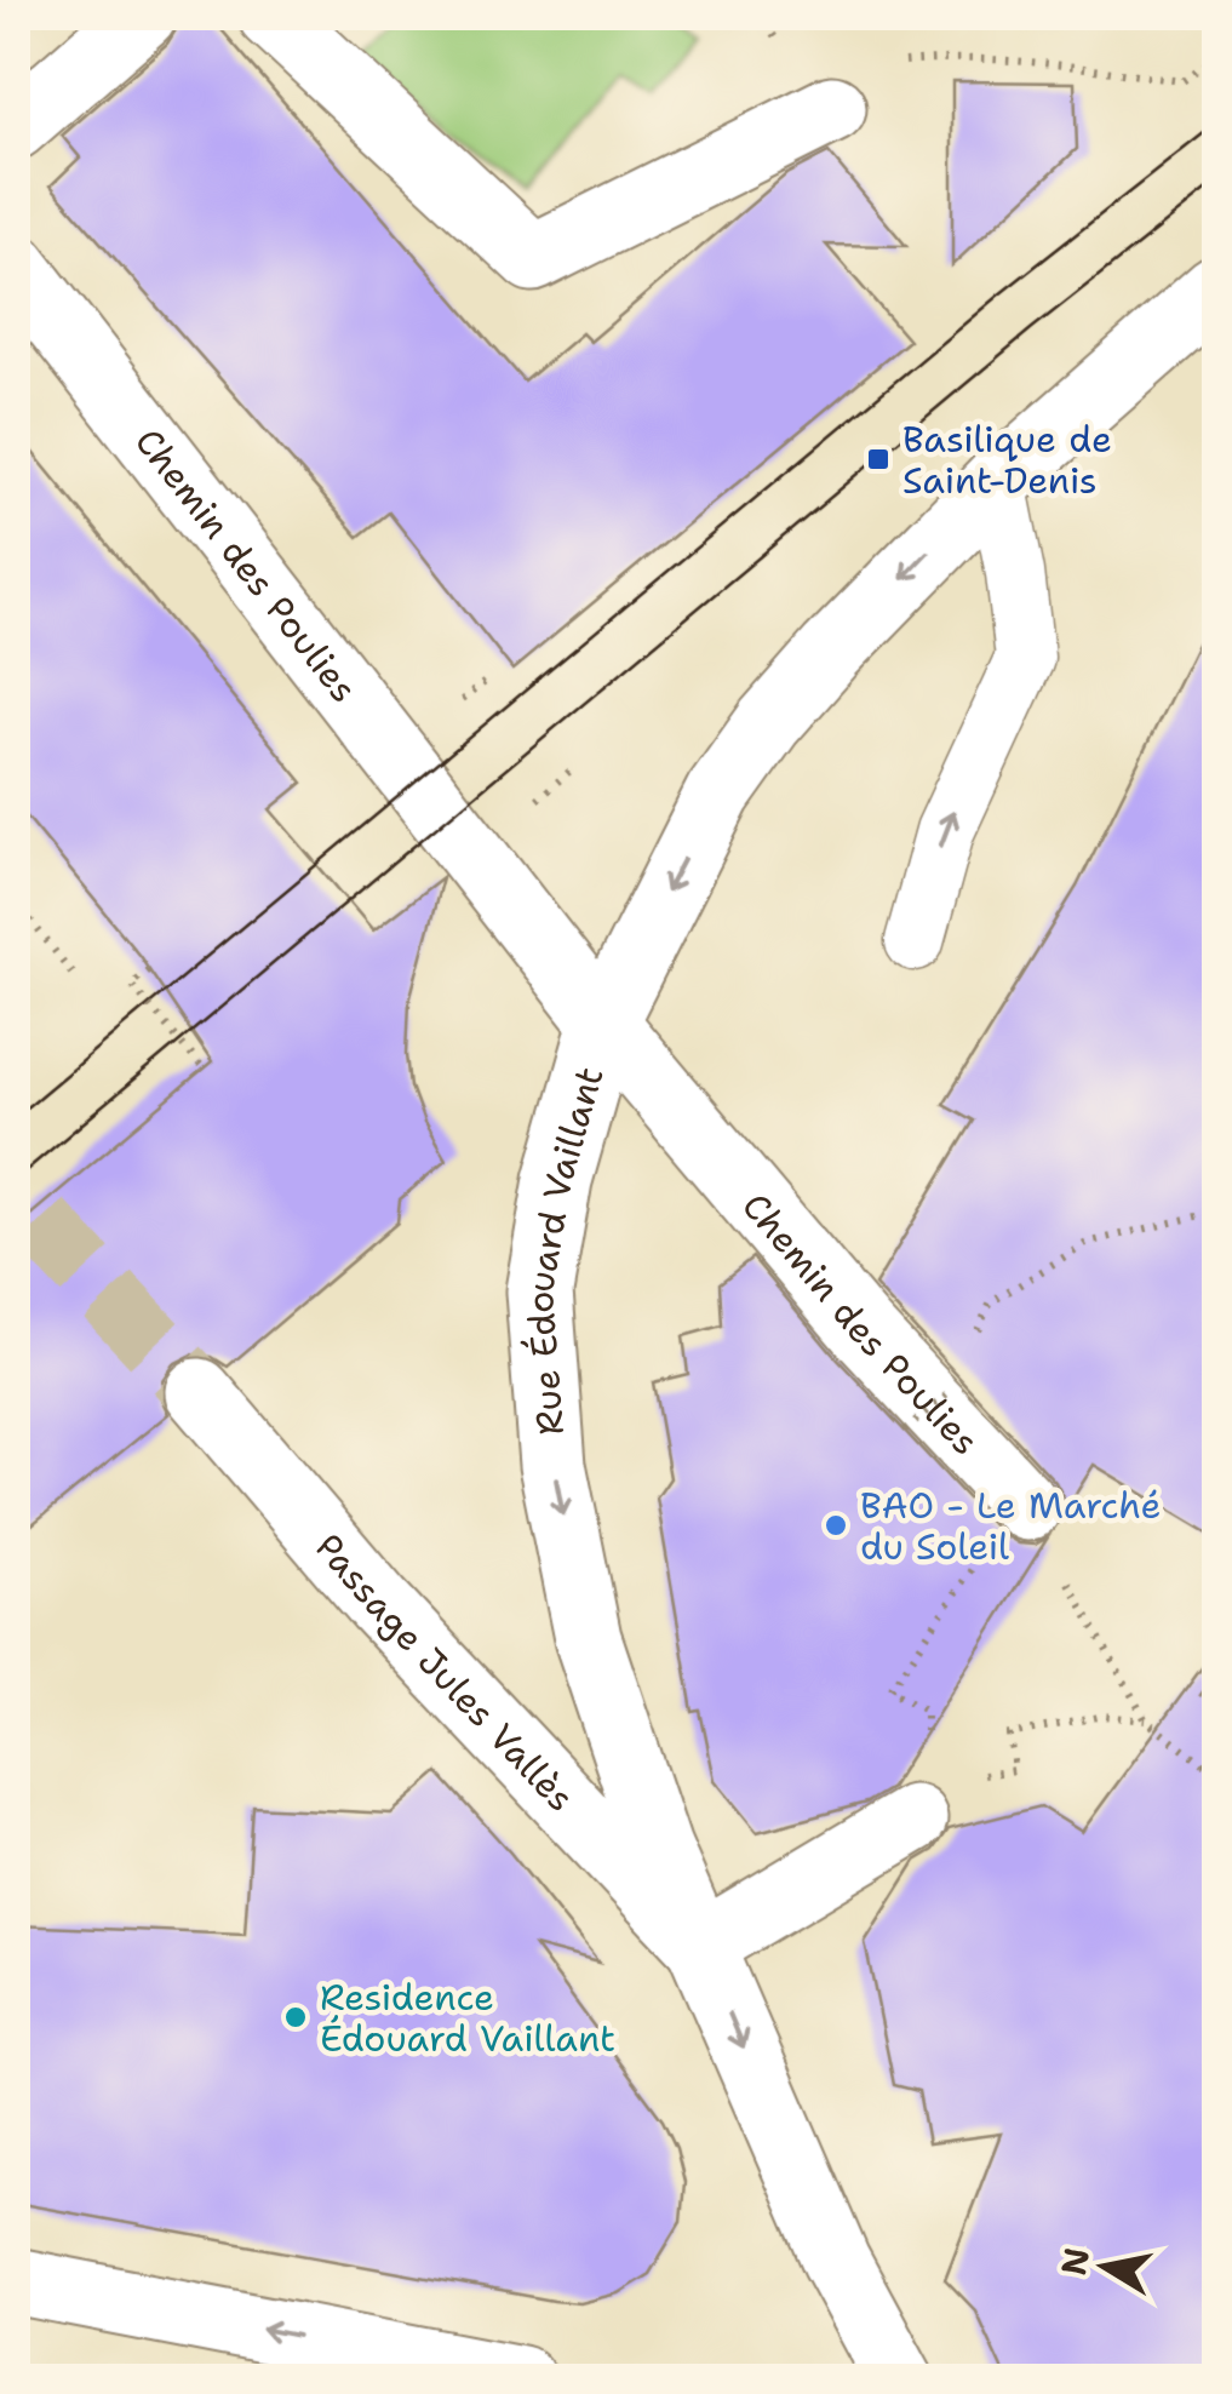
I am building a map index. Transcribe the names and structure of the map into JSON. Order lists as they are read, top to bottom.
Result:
{
  "streets": {
    "street": ["Chemin des Poulies", "Rue Édouard Vaillant", "Passage Jules Vallès"]
  },
  "crossings": [
    ["Chemin des Poulies", "Rue Édouard Vaillant"],
    ["Rue Édouard Vaillant", "Passage Jules Vallès"]
  ],
  "one_way": ["Rue Édouard Vaillant"],
  "places": {
    "transit": ["Basilique de Saint-Denis"],
    "other": ["BAO - Le Marché du Soleil", "Residence Édouard Vaillant"]
  },
  "north": "left"
}
